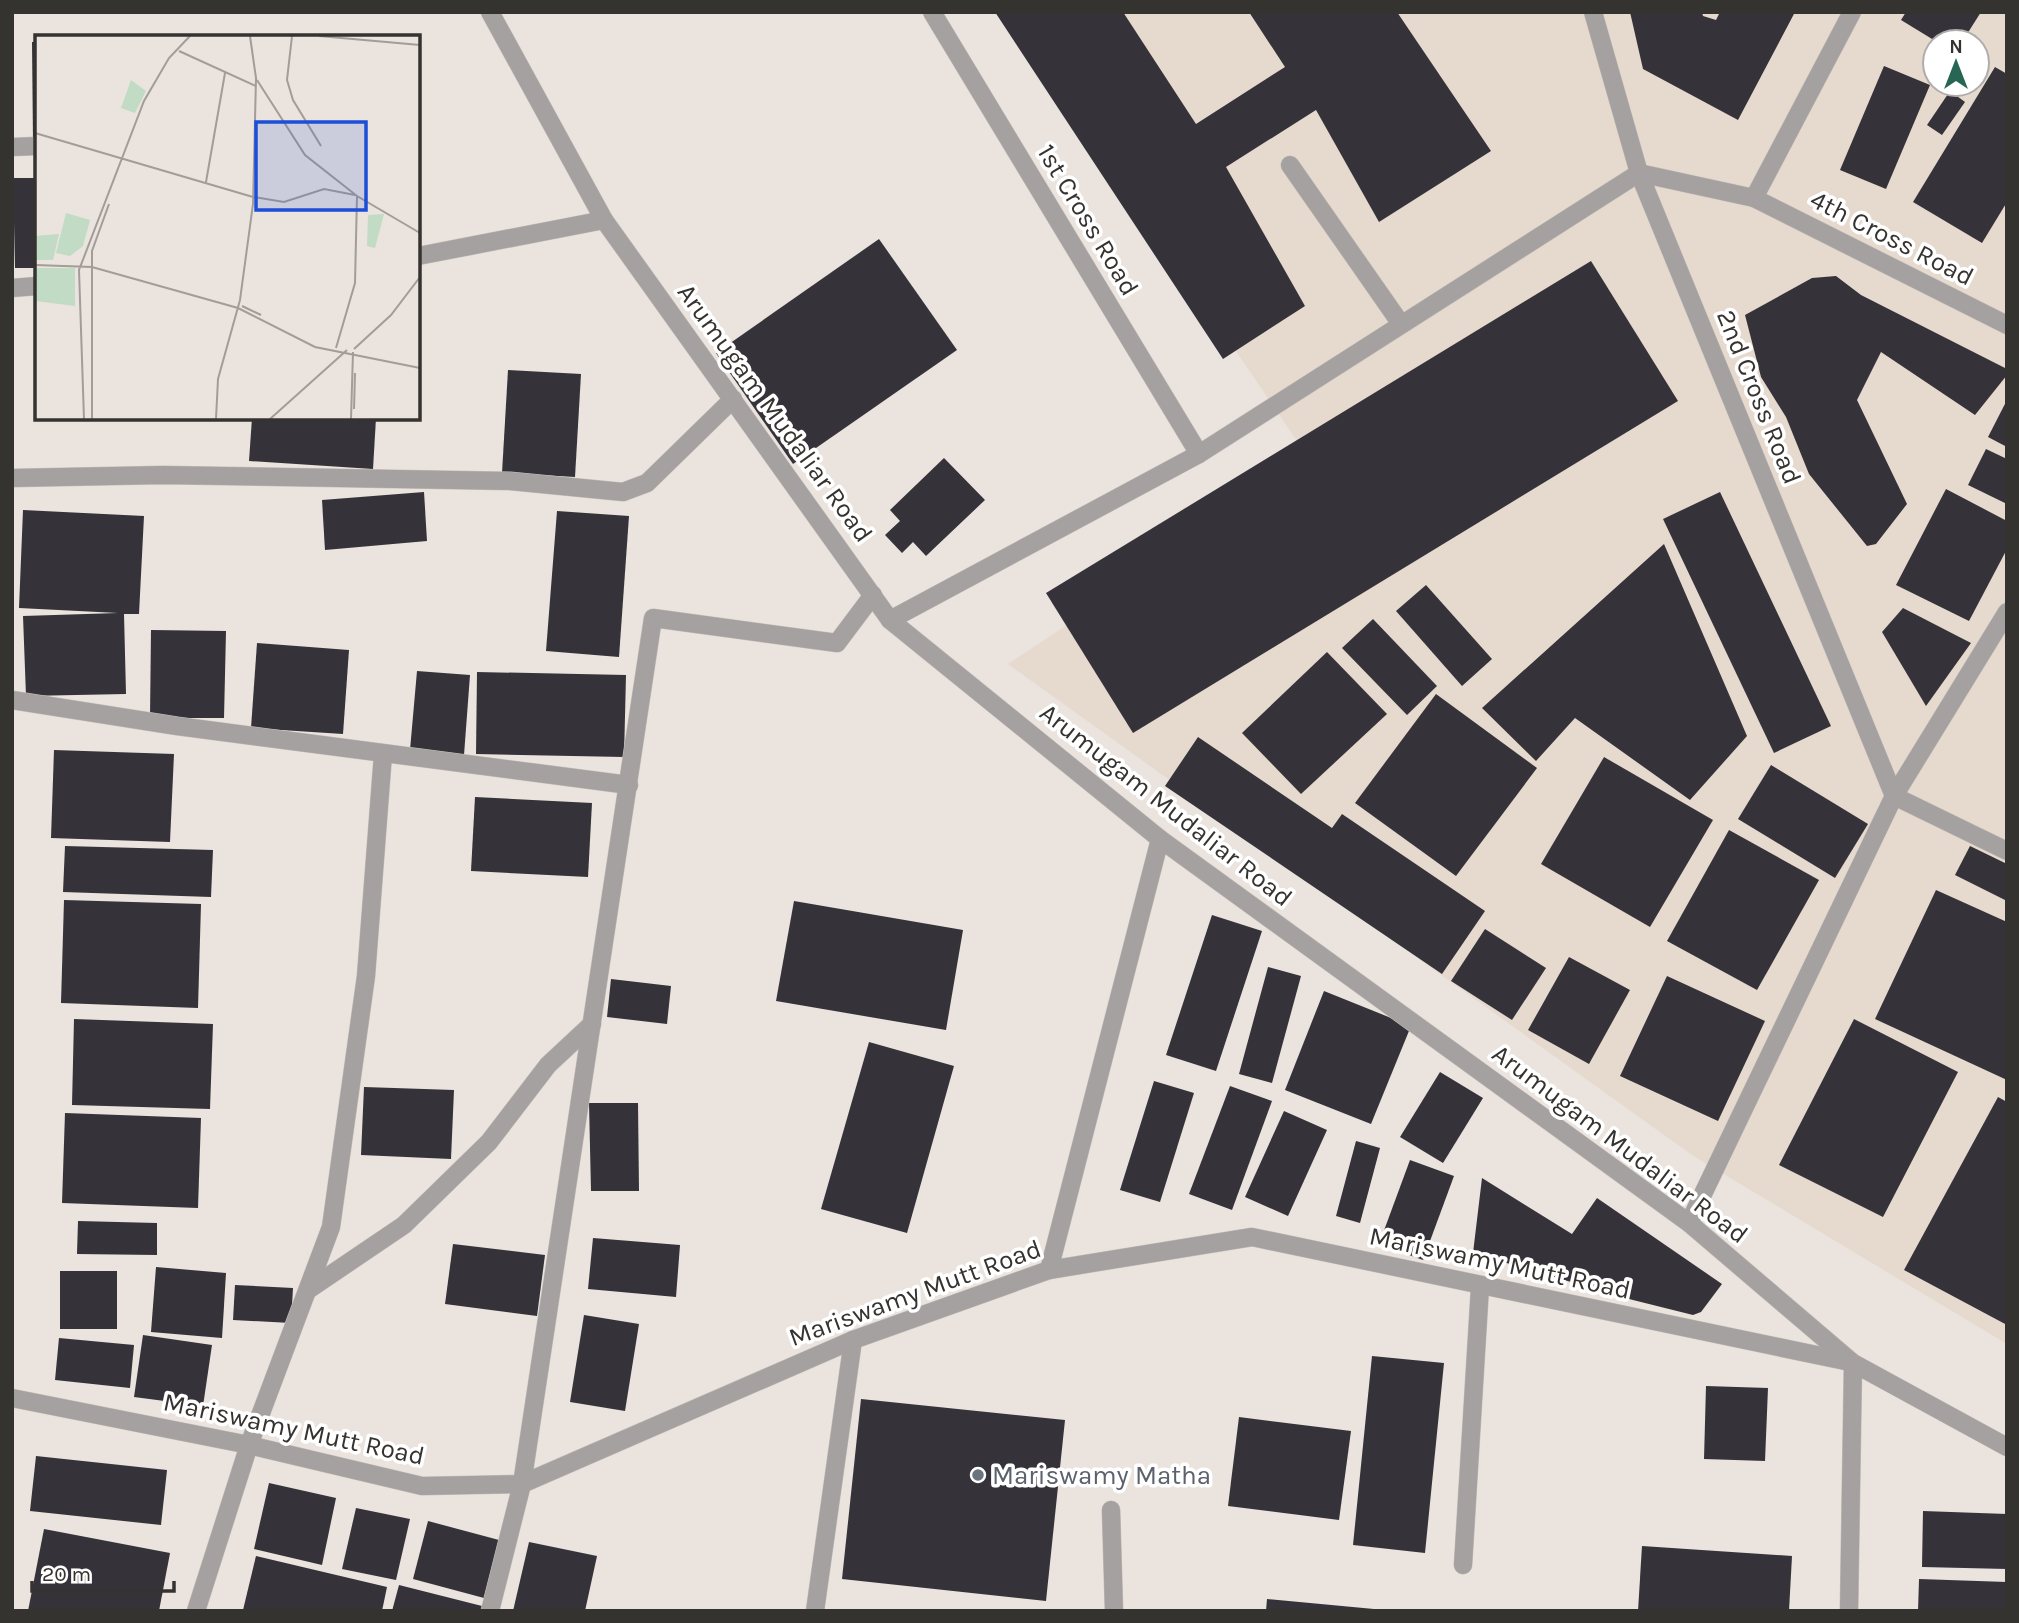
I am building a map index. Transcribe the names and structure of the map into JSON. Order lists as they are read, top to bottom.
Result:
{
  "streets": {
    "street": [
      "1st Cross Road",
      "4th Cross Road",
      "2nd Cross Road",
      "Arumugam Mudaliar Road",
      "Mariswamy Mutt Road"
    ]
  },
  "crossings": [
    ["4th Cross Road", "2nd Cross Road"],
    ["Arumugam Mudaliar Road", "Mariswamy Mutt Road"]
  ],
  "places": ["Mariswamy Matha"],
  "scale_bar": "20 m",
  "north": "top"
}
